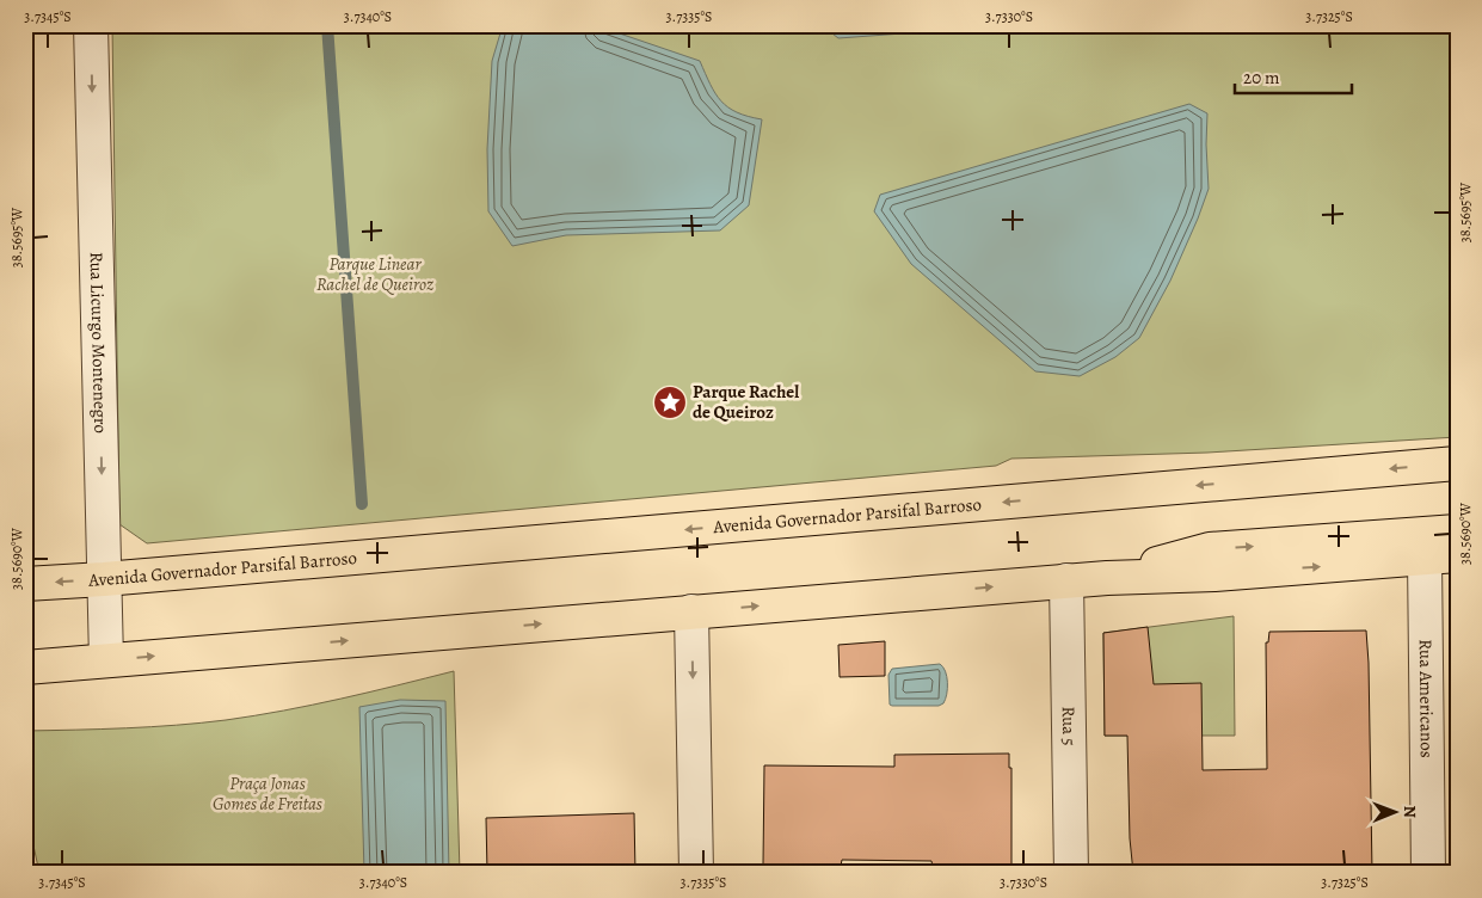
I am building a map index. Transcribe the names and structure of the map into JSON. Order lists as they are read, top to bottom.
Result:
{
  "streets": {
    "main road": ["Avenida Governador Parsifal Barroso"],
    "street": ["Rua Licurgo Montenegro", "Rua Americanos", "Rua 5"]
  },
  "crossings": [
    ["Rua Licurgo Montenegro", "Avenida Governador Parsifal Barroso"]
  ],
  "one_way": ["Rua Licurgo Montenegro"],
  "parks": ["Parque Linear Rachel de Queiroz", "Praça Jonas Gomes de Freitas"],
  "places": {
    "place": ["Parque Rachel de Queiroz"]
  },
  "scale_bar": "20 m",
  "north": "right",
  "coordinates": [
    "3.7345°S",
    "3.7340°S",
    "3.7335°S",
    "3.7330°S",
    "3.7325°S",
    "38.5695°W",
    "38.5690°W"
  ]
}
